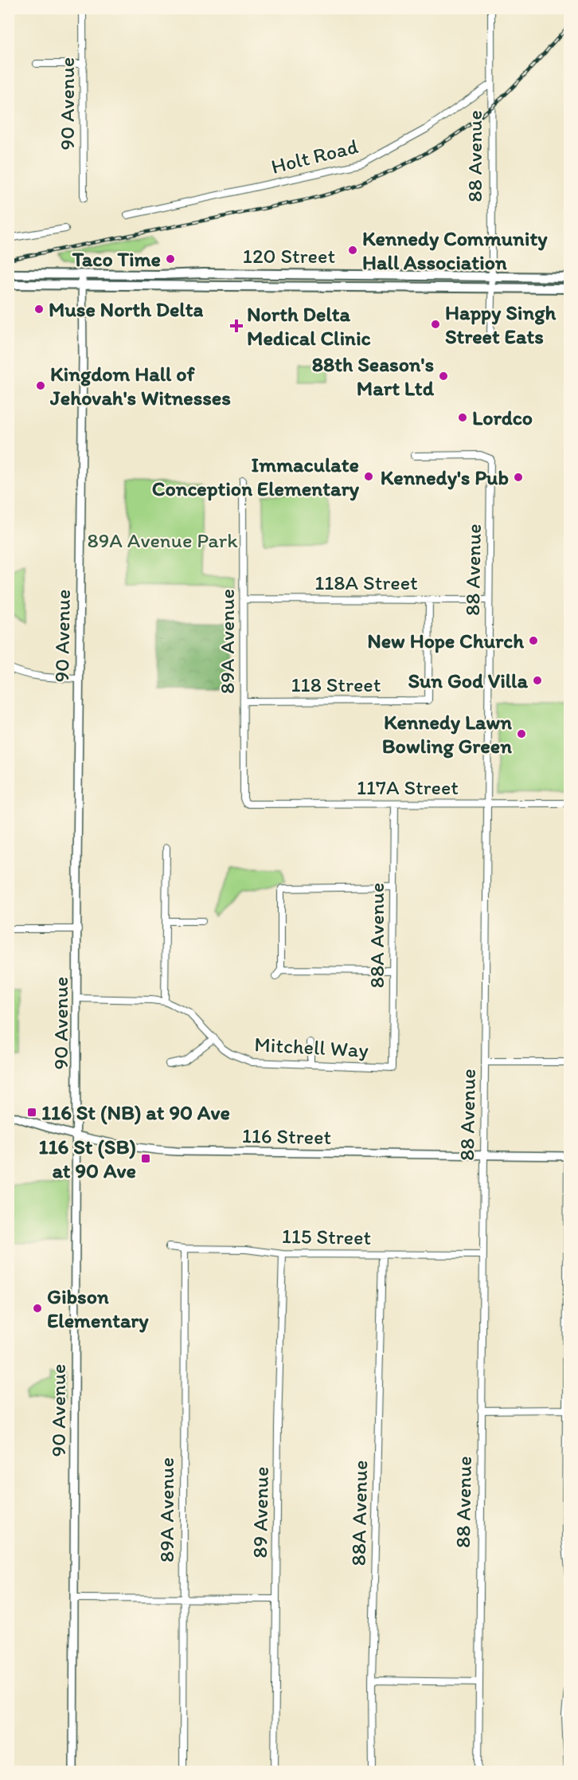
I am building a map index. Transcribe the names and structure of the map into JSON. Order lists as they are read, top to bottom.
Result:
{
  "streets": {
    "main road": ["120 Street"],
    "street": [
      "90 Avenue",
      "Holt Road",
      "88 Avenue",
      "118A Street",
      "89A Avenue",
      "118 Street",
      "117A Street",
      "88A Avenue",
      "Mitchell Way",
      "116 Street",
      "115 Street",
      "89 Avenue"
    ]
  },
  "crossings": [
    ["90 Avenue", "120 Street"],
    ["90 Avenue", "Mitchell Way"],
    ["90 Avenue", "116 Street"],
    ["Holt Road", "88 Avenue"],
    ["88 Avenue", "120 Street"],
    ["88 Avenue", "118A Street"],
    ["88 Avenue", "117A Street"],
    ["88 Avenue", "116 Street"],
    ["88 Avenue", "115 Street"],
    ["118A Street", "89A Avenue"],
    ["118A Street", "118 Street"],
    ["89A Avenue", "118 Street"],
    ["89A Avenue", "117A Street"],
    ["89A Avenue", "115 Street"],
    ["117A Street", "88A Avenue"],
    ["88A Avenue", "Mitchell Way"],
    ["88A Avenue", "115 Street"],
    ["115 Street", "89 Avenue"]
  ],
  "parks": ["89A Avenue Park"],
  "places": {
    "other": [
      "Kennedy Community Hall Association",
      "Taco Time",
      "Muse North Delta",
      "Happy Singh Street Eats",
      "88th Season's Mart Ltd",
      "Kingdom Hall of Jehovah's Witnesses",
      "Lordco",
      "Immaculate Conception Elementary",
      "Kennedy's Pub",
      "New Hope Church",
      "Sun God Villa",
      "Kennedy Lawn Bowling Green",
      "Gibson Elementary"
    ],
    "health": ["North Delta Medical Clinic"],
    "transit": ["116 St (NB) at 90 Ave", "116 St (SB) at 90 Ave"]
  }
}
